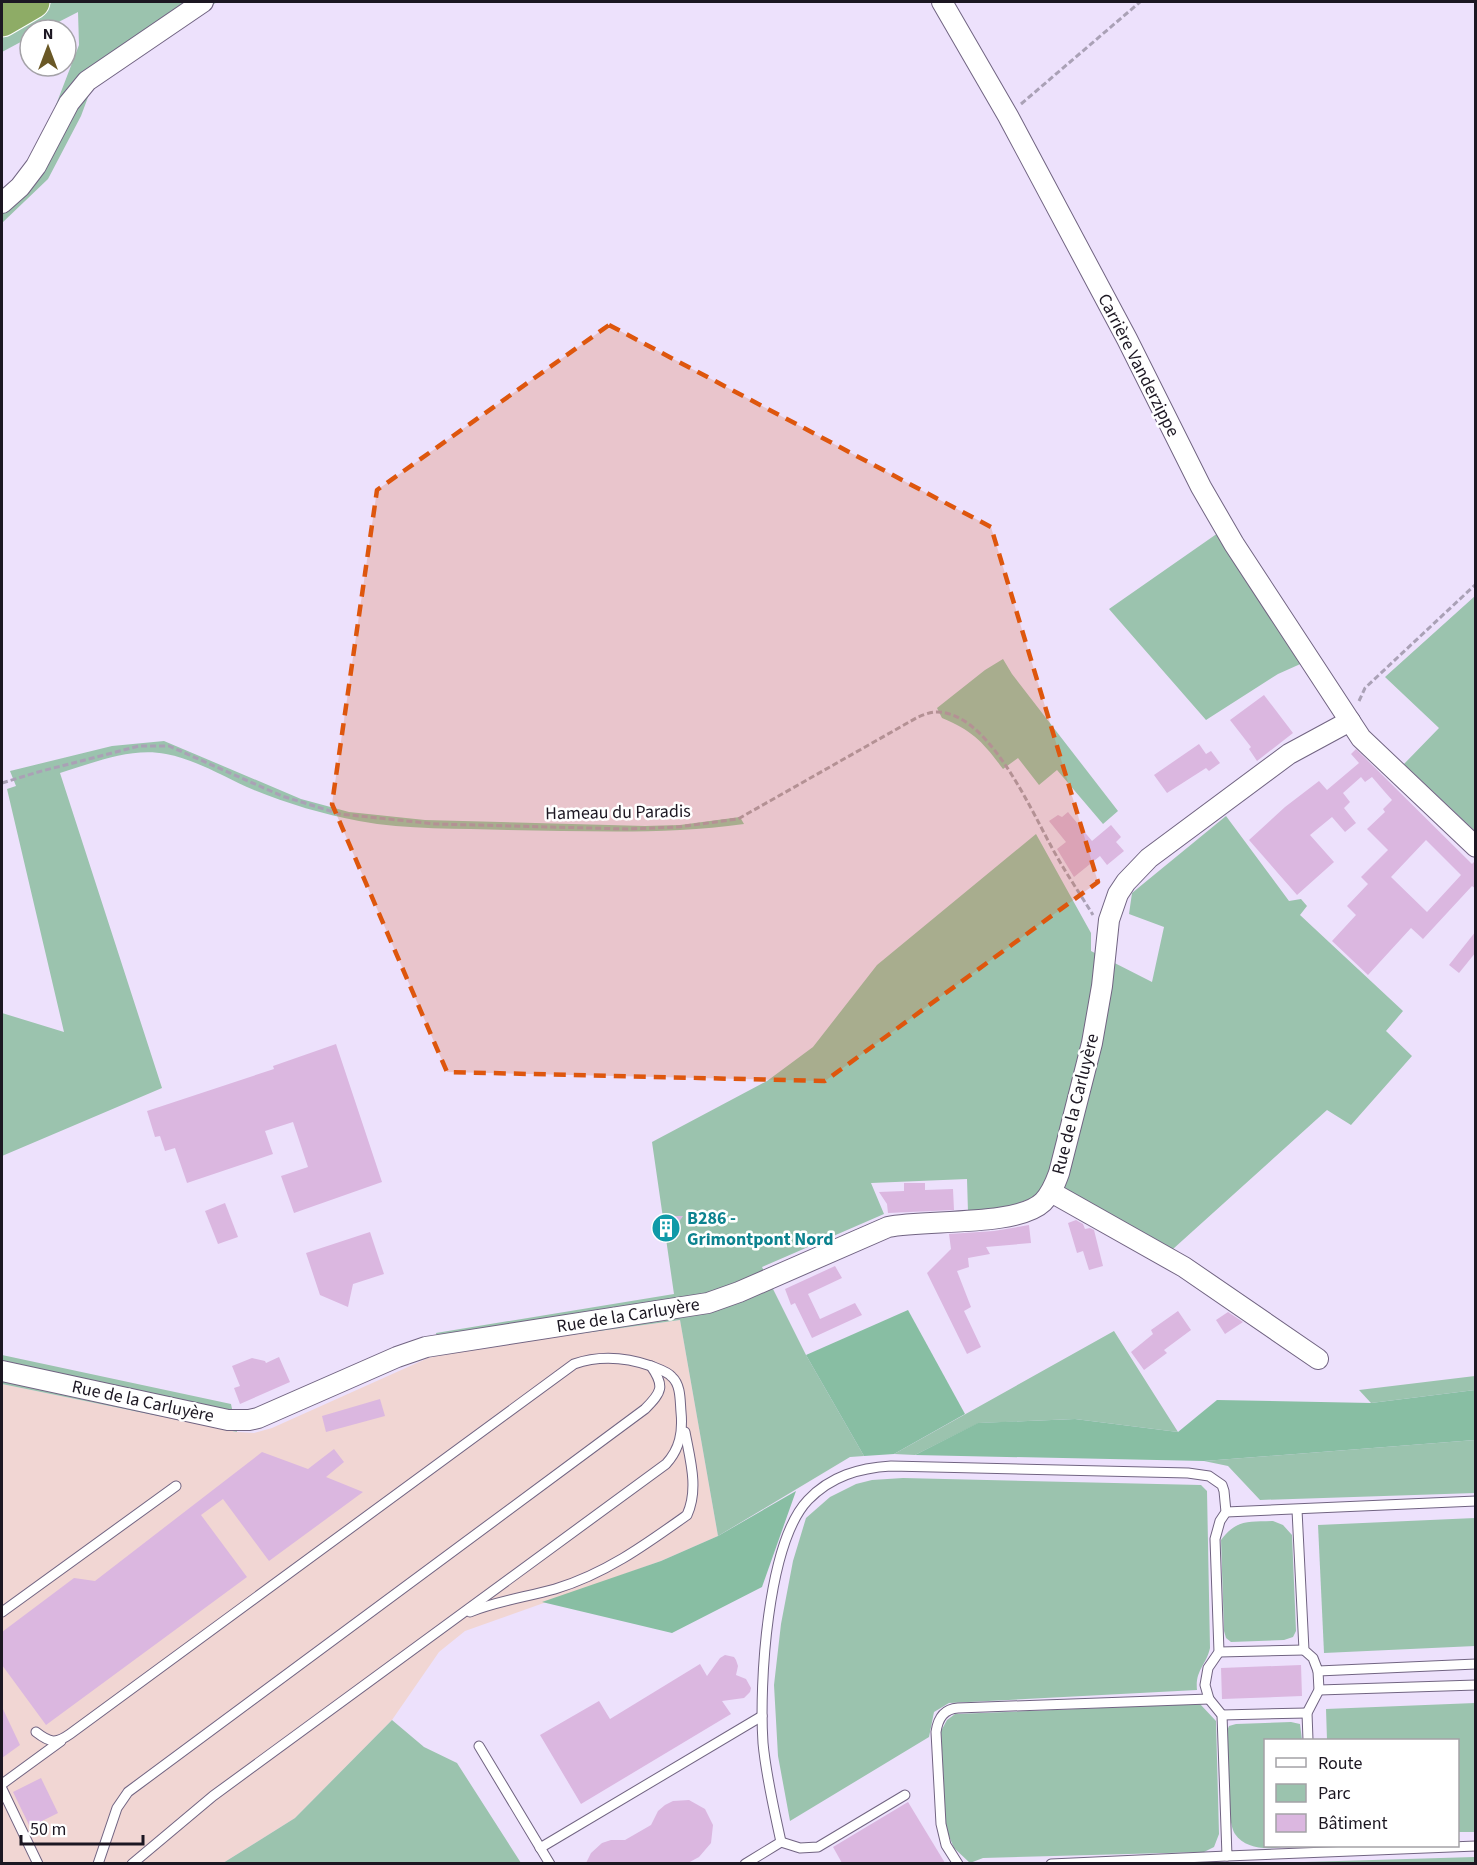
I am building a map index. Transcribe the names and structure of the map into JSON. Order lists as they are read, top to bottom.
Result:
{
  "streets": {
    "street": ["Carrière Vanderzippe", "Rue de la Carluyère"],
    "path": ["Hameau du Paradis"]
  },
  "crossings": [
    ["Carrière Vanderzippe", "Rue de la Carluyère"],
    ["Hameau du Paradis", "Rue de la Carluyère"]
  ],
  "places": {
    "building": ["B286 - Grimontpont Nord"]
  },
  "legend": ["Route", "Parc", "Bâtiment"],
  "scale_bar": "50 m",
  "north": "top"
}
